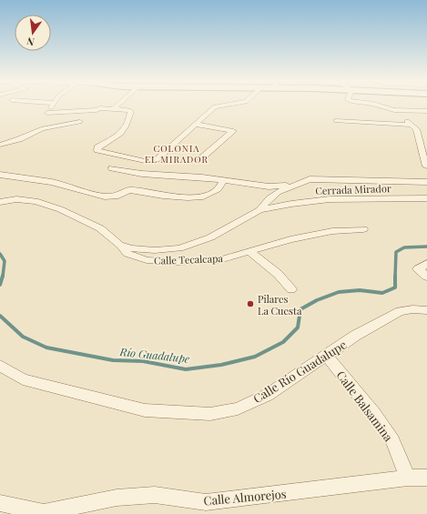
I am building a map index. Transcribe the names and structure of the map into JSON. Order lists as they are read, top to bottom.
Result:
{
  "streets": {
    "street": [
      "Cerrada Mirador",
      "Calle Tecalcapa",
      "Calle Río Guadalupe",
      "Calle Balsamina",
      "Calle Almorejos"
    ]
  },
  "crossings": [
    ["Calle Río Guadalupe", "Calle Balsamina"],
    ["Calle Balsamina", "Calle Almorejos"]
  ],
  "districts": ["COLONIA EL MIRADOR"],
  "water": ["Río Guadalupe"],
  "places": ["Pilares La Cuesta"],
  "north": "bottom"
}
